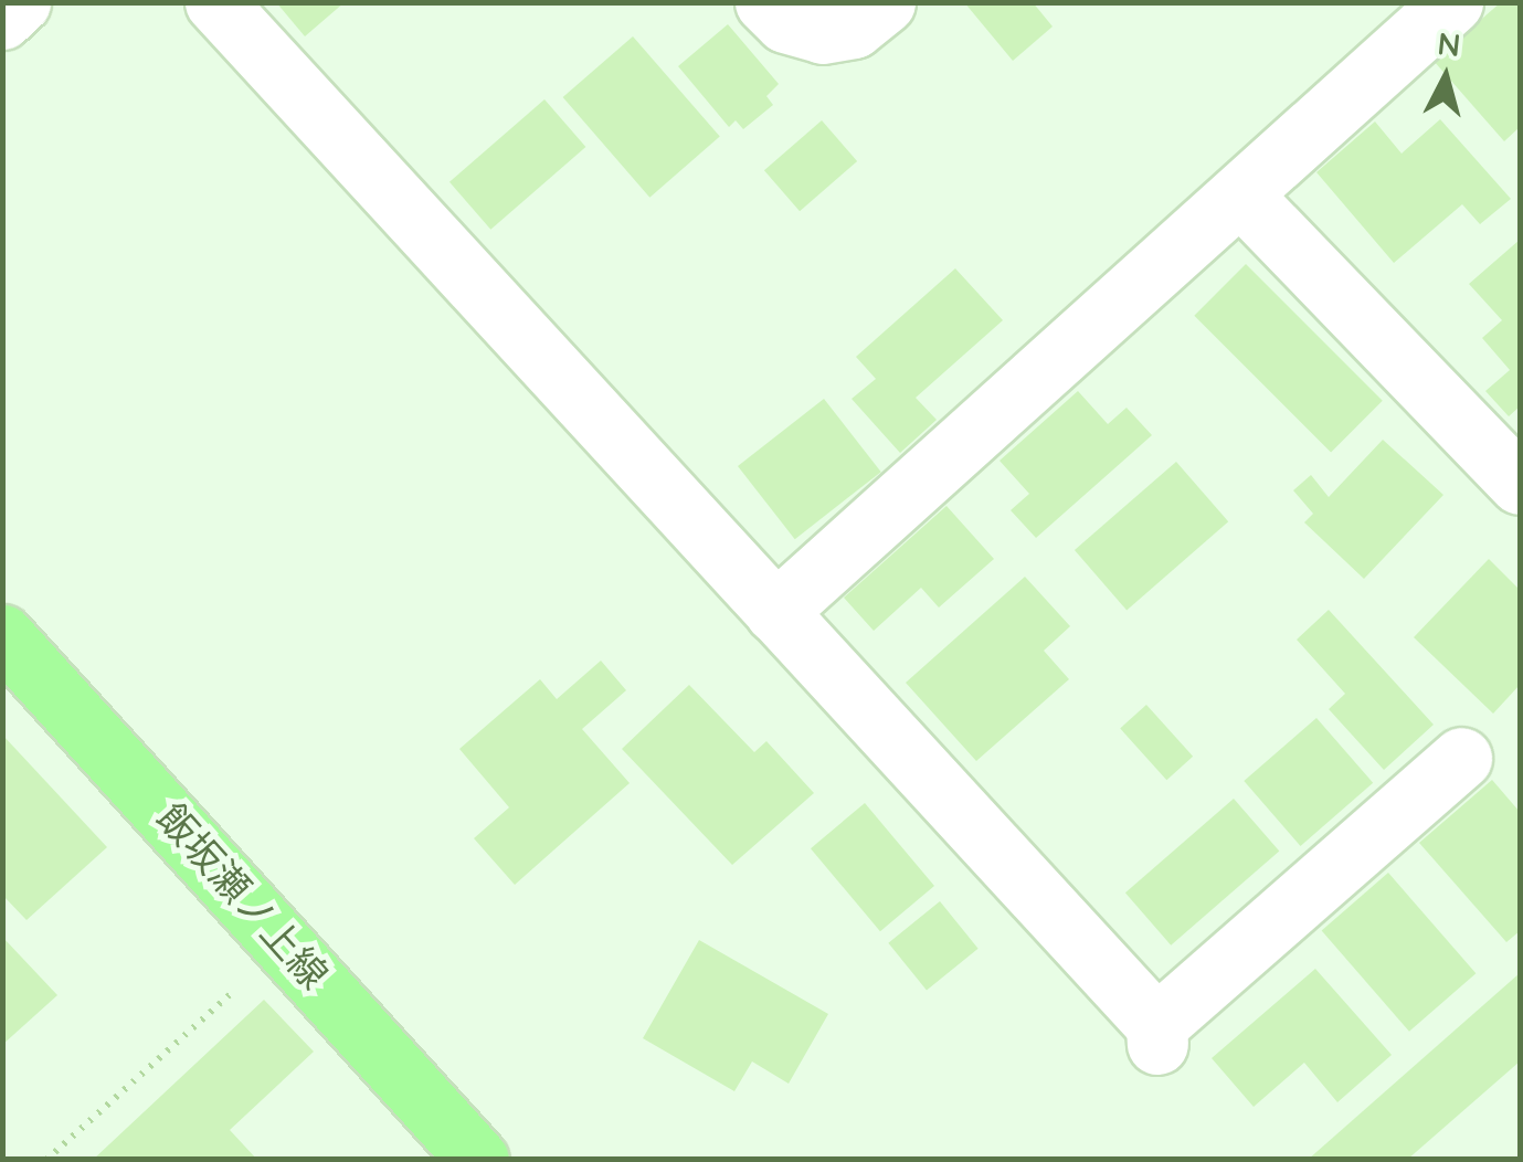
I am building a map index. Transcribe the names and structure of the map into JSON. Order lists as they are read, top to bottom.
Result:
{
  "streets": {
    "main road": ["飯坂瀬ノ上線"]
  },
  "north": "top"
}
